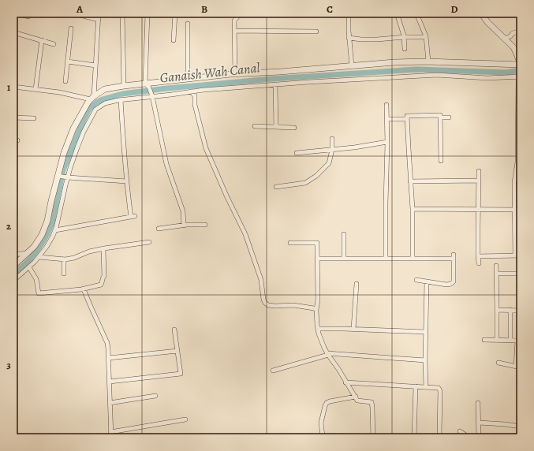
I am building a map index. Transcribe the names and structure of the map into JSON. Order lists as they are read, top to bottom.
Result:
{
  "water": ["Ganaish Wah Canal"],
  "grid": {
    "columns": [
      "A",
      "B",
      "C",
      "D"
    ],
    "rows": ["1", "2", "3"]
  }
}
